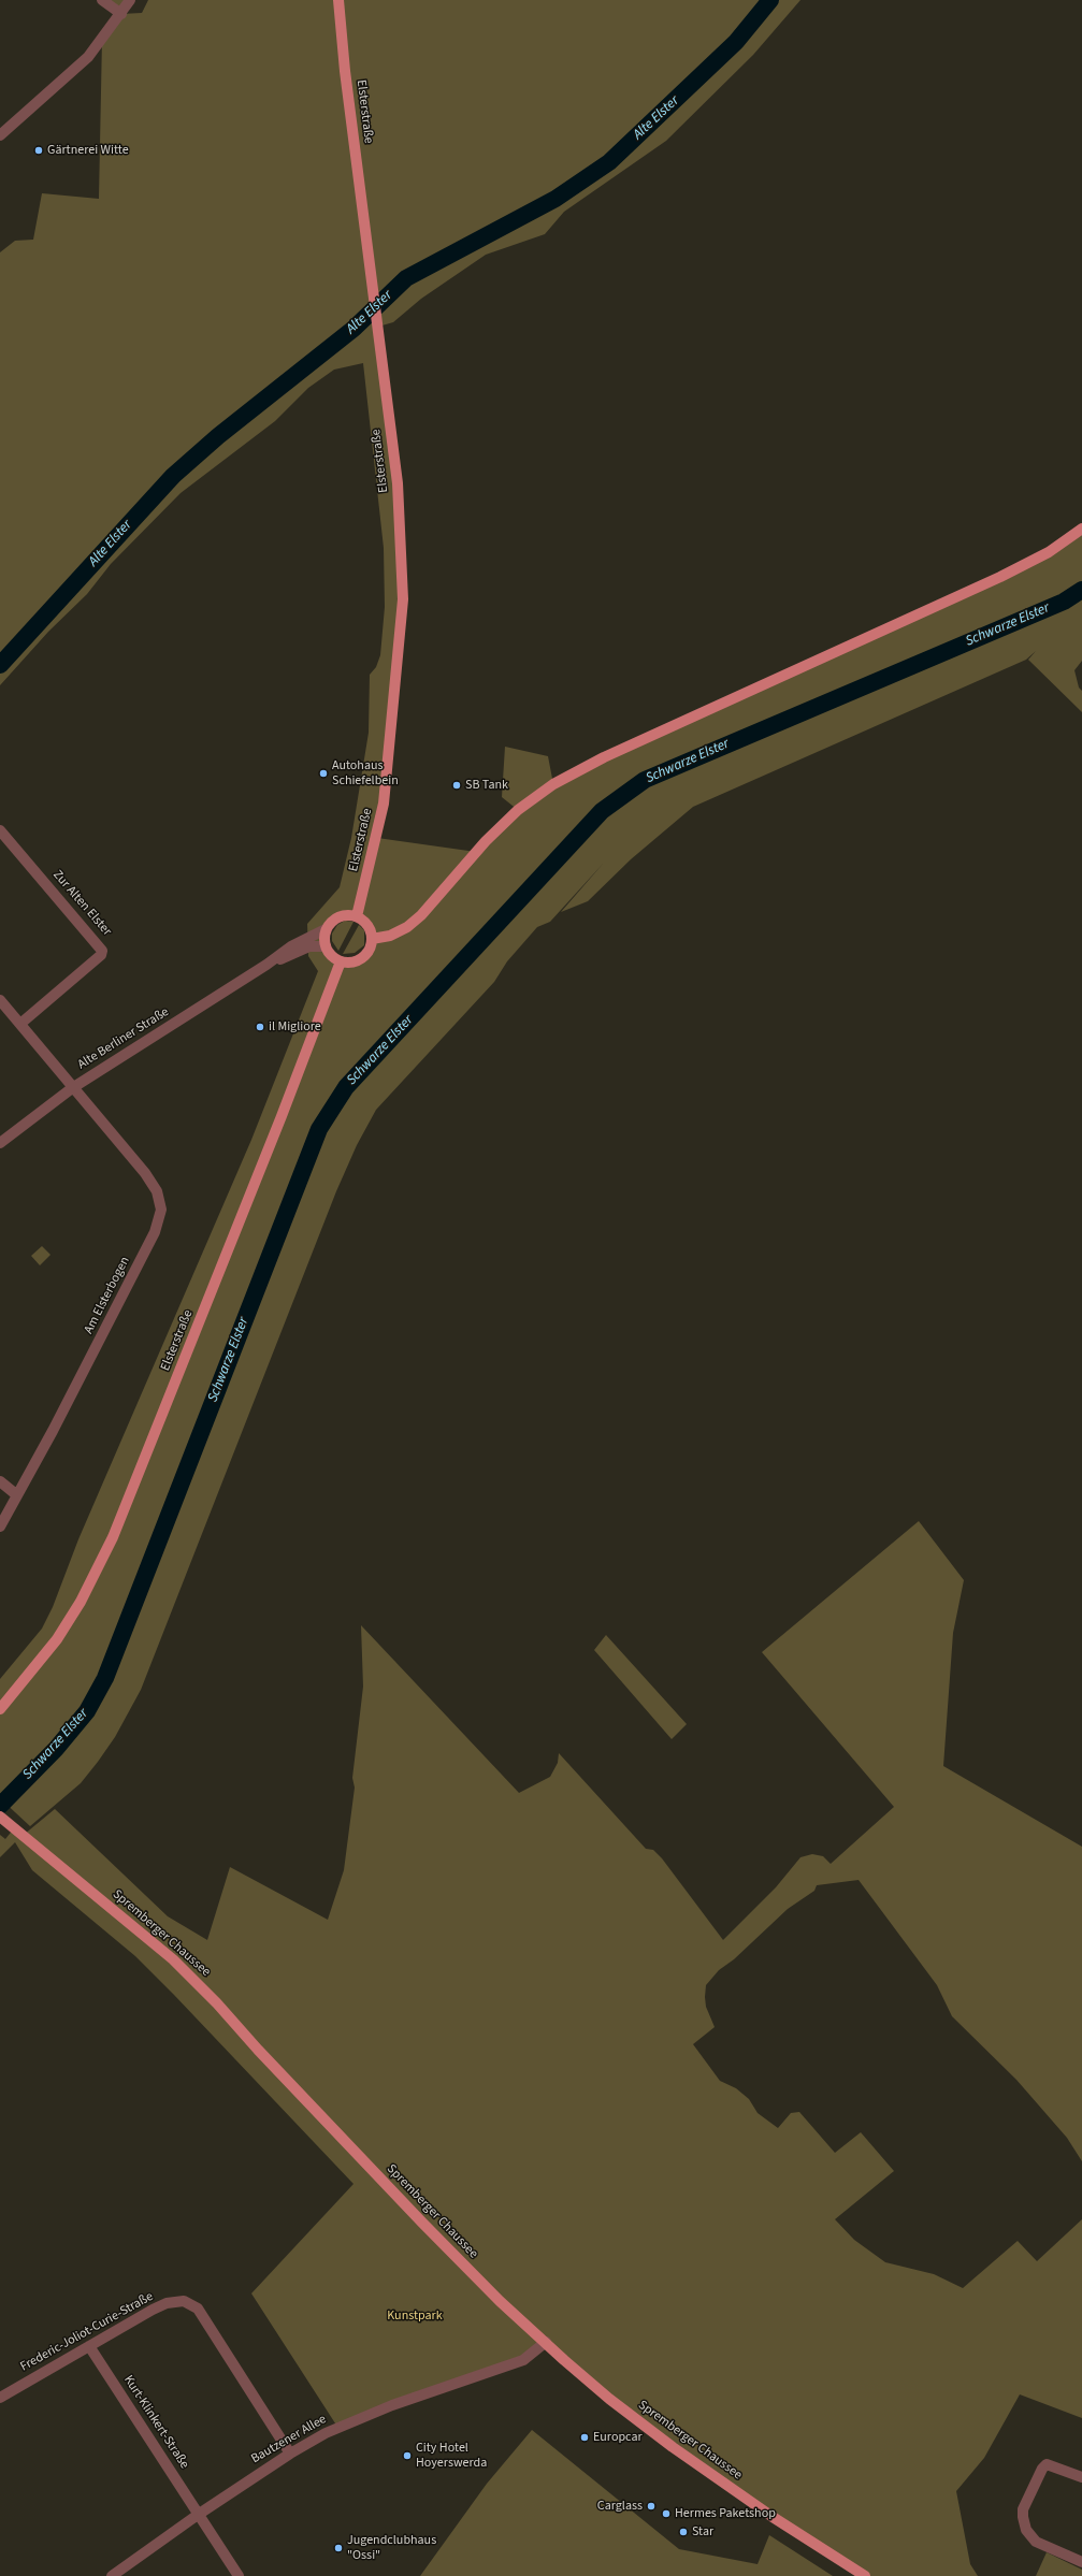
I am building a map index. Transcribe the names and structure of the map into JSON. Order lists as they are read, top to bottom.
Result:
{
  "streets": {
    "main road": ["Elsterstraße", "Spremberger Chaussee"],
    "street": [
      "Zur Alten Elster",
      "Alte Berliner Straße",
      "Am Elsterbogen",
      "Frederic-Joliot-Curie-Straße",
      "Kurt-Klinkert-Straße",
      "Bautzener Allee"
    ]
  },
  "crossings": [
    ["Elsterstraße", "Alte Berliner Straße"],
    ["Zur Alten Elster", "Am Elsterbogen"],
    ["Alte Berliner Straße", "Am Elsterbogen"],
    ["Spremberger Chaussee", "Bautzener Allee"],
    ["Frederic-Joliot-Curie-Straße", "Kurt-Klinkert-Straße"],
    ["Frederic-Joliot-Curie-Straße", "Bautzener Allee"],
    ["Kurt-Klinkert-Straße", "Bautzener Allee"]
  ],
  "water": ["Alte Elster", "Schwarze Elster"],
  "parks": ["Kunstpark"],
  "places": [
    "Gärtnerei Witte",
    "Autohaus Schiefelbein",
    "SB Tank",
    "il Migliore",
    "Europcar",
    "City Hotel Hoyerswerda",
    "Carglass",
    "Hermes Paketshop",
    "Star",
    "Jugendclubhaus \"Ossi\""
  ]
}
